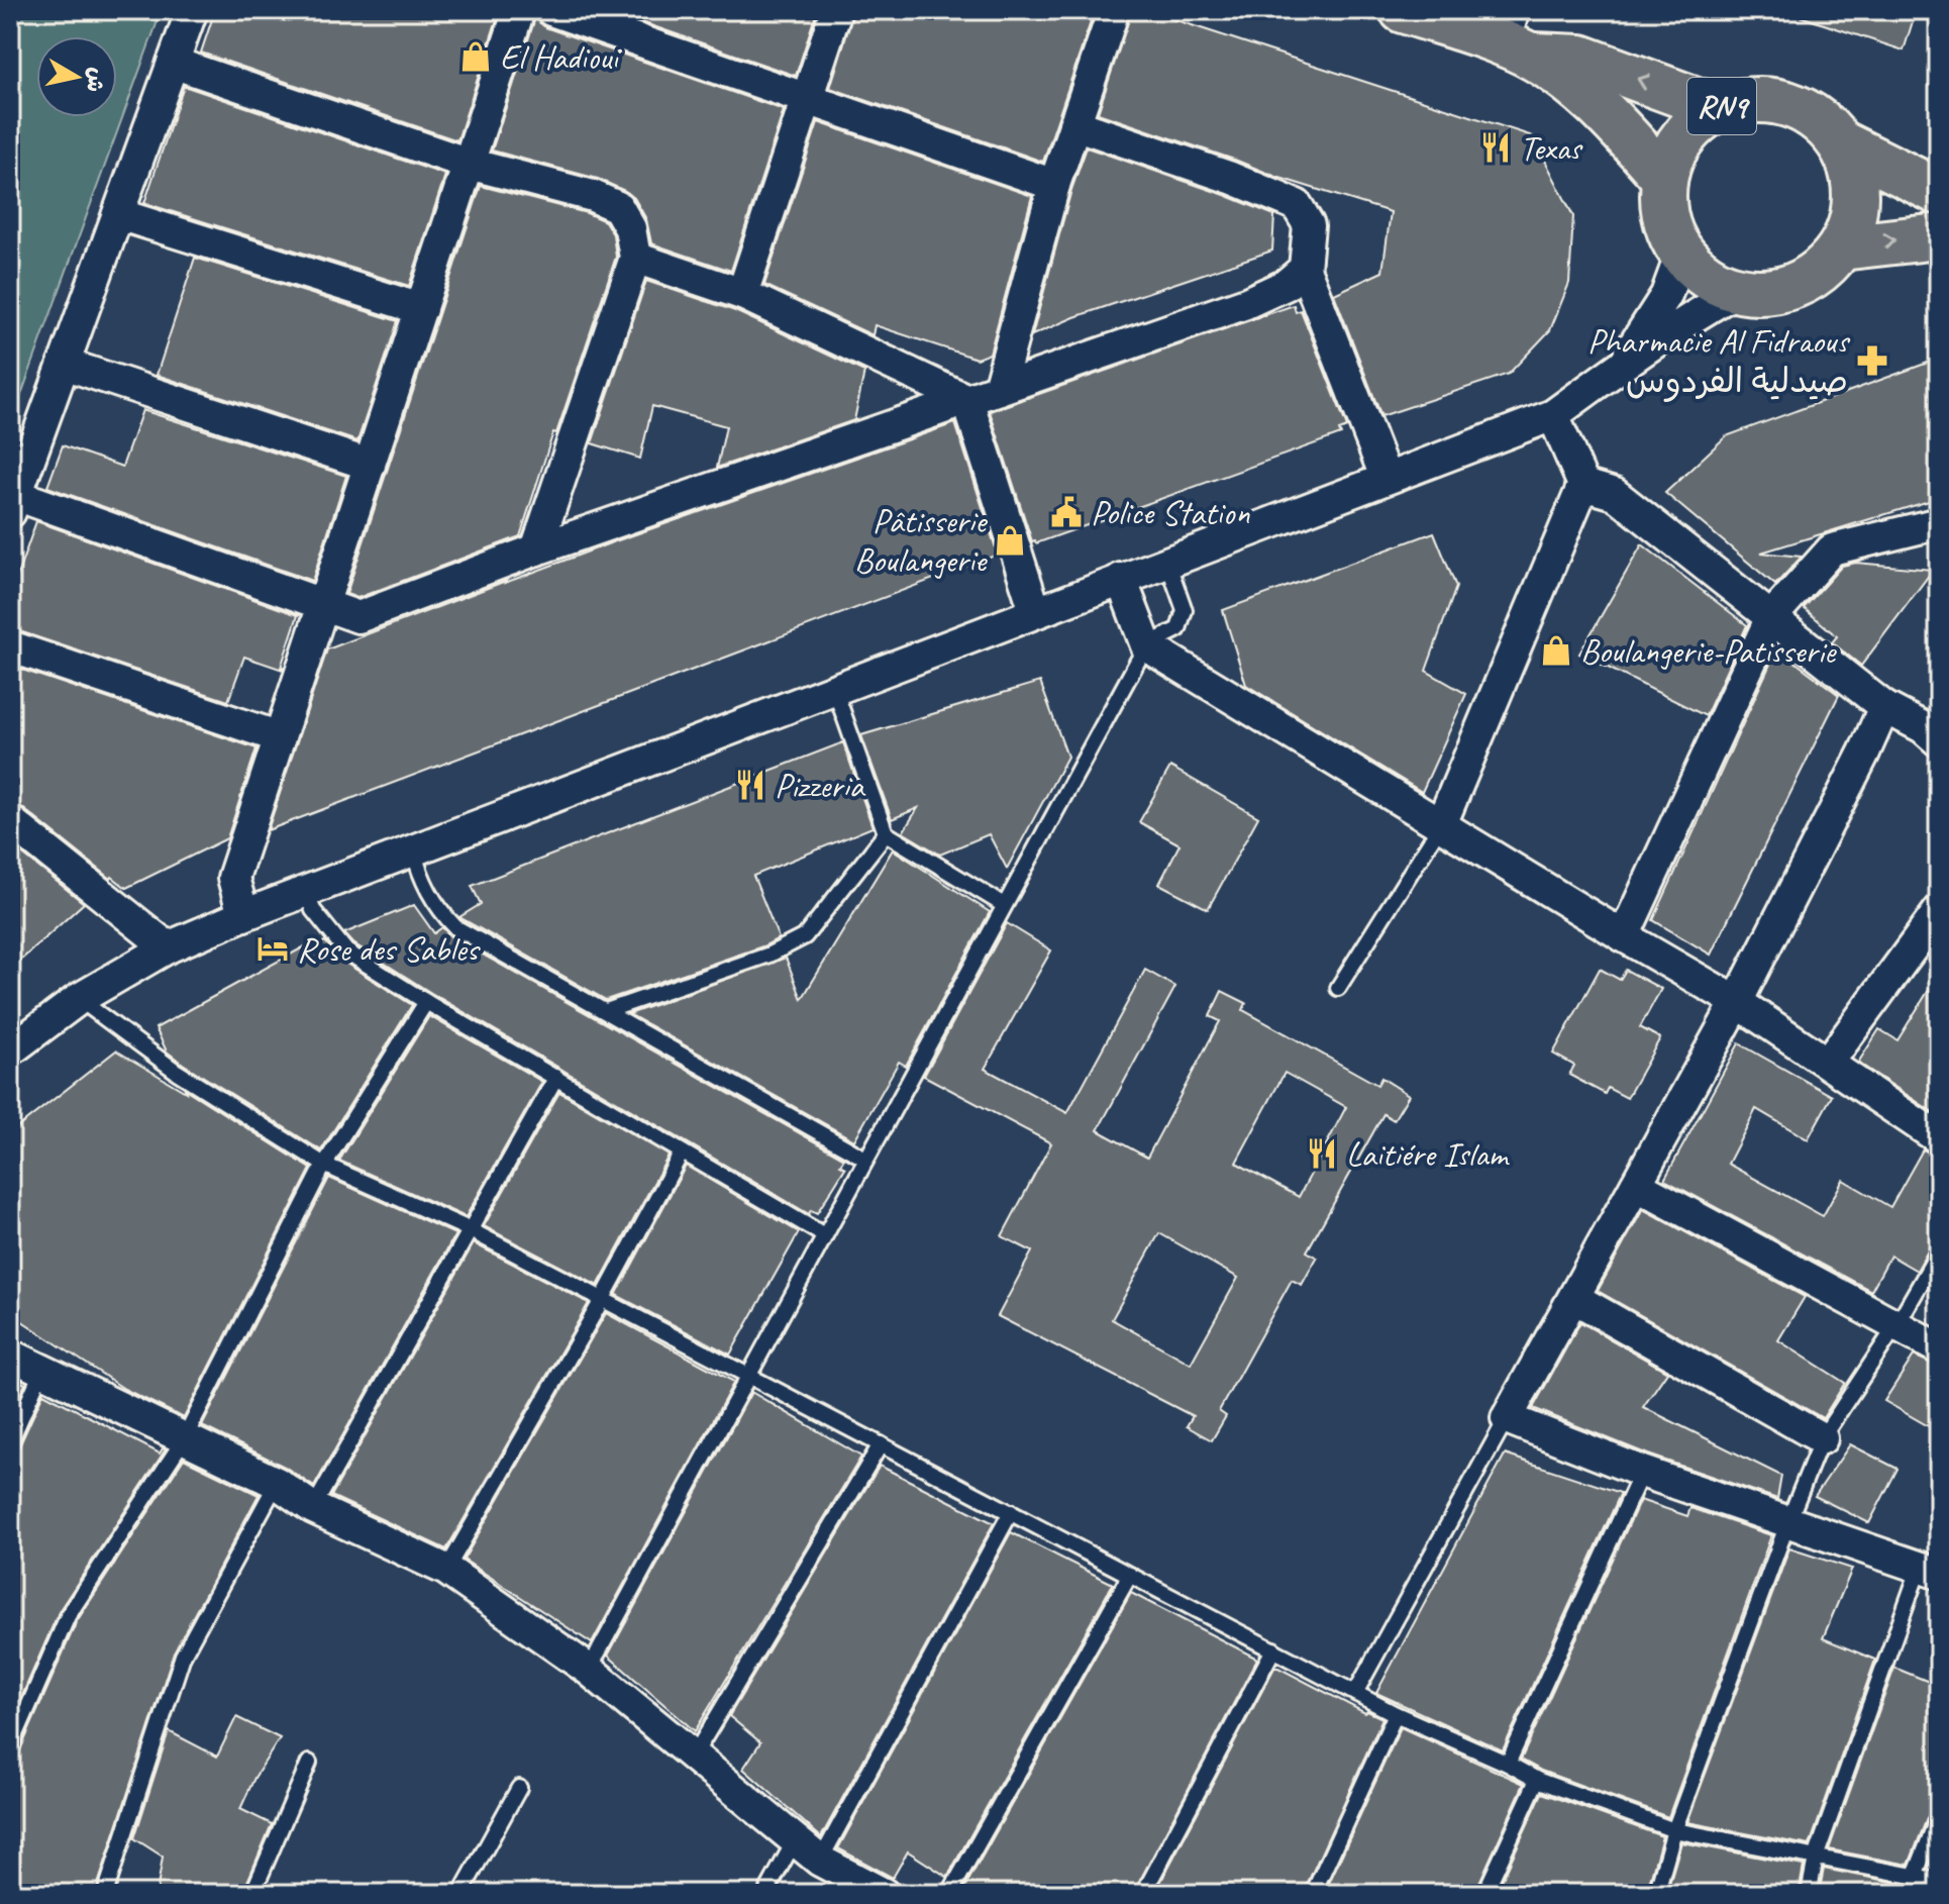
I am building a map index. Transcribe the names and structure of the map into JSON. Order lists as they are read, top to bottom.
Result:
{
  "streets": {
    "main road": ["RN9"]
  },
  "places": {
    "shop": ["El Hadioui", "Pâtisserie Boulangerie", "Boulangerie-Patisserie"],
    "restaurant": ["Texas", "Pizzeria", "Laitiére Islam"],
    "pharmacy": ["Pharmacie Al Fidraous صيدلية الفردوس"],
    "public building": ["Police Station"],
    "hotel": ["Rose des Sables"]
  },
  "north": "right"
}
